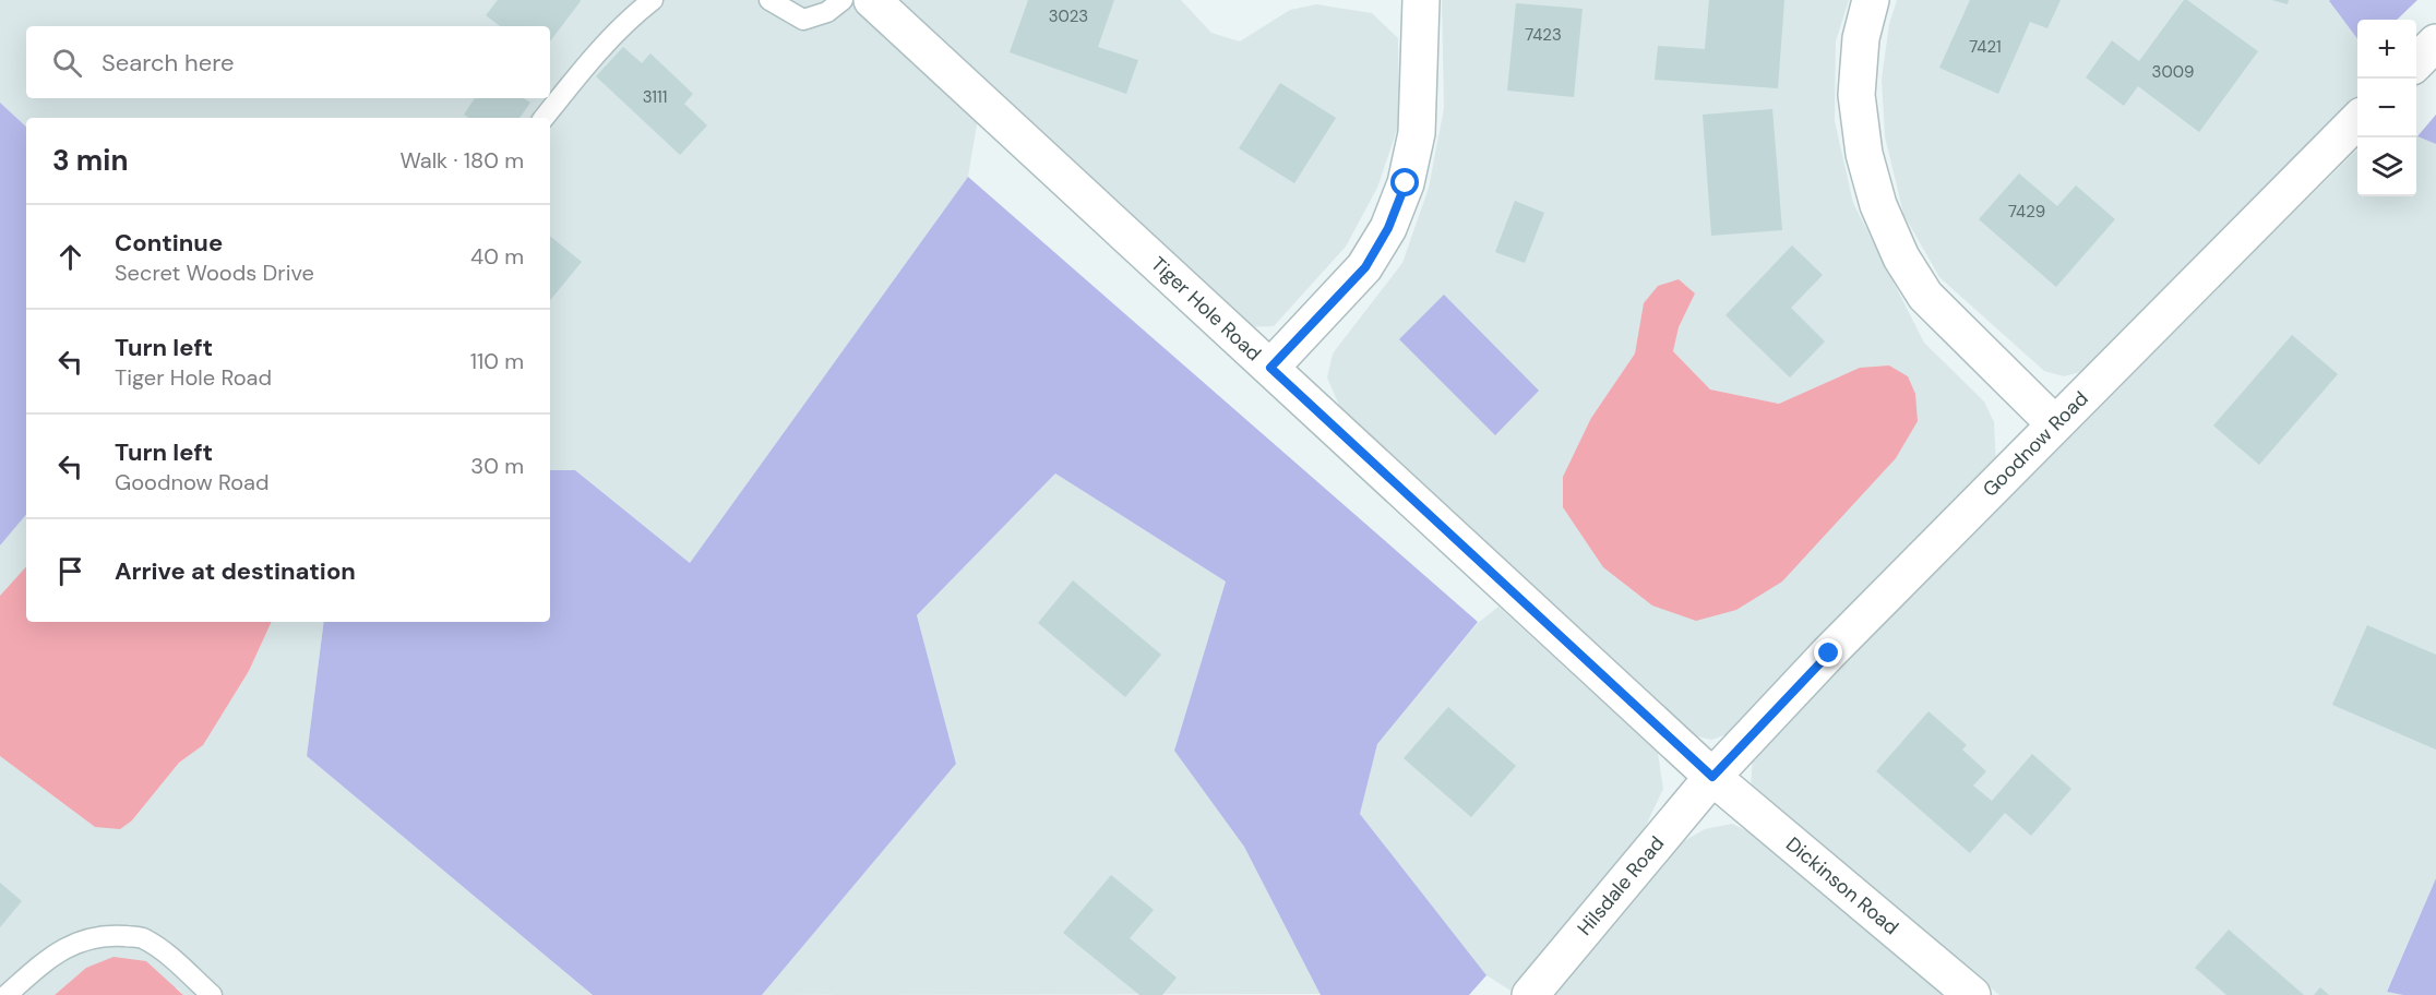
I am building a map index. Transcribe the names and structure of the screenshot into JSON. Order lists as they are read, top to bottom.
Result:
{
  "streets": {
    "street": [
      "Tiger Hole Road",
      "Goodnow Road",
      "Hilsdale Road",
      "Dickinson Road"
    ]
  },
  "crossings": [
    ["Tiger Hole Road", "Goodnow Road"],
    ["Tiger Hole Road", "Hilsdale Road"],
    ["Tiger Hole Road", "Dickinson Road"],
    ["Goodnow Road", "Hilsdale Road"],
    ["Goodnow Road", "Dickinson Road"],
    ["Hilsdale Road", "Dickinson Road"]
  ],
  "house_numbers": [
    "3023",
    "7423",
    "7421",
    "3009",
    "3111",
    "7429"
  ],
  "page": {
    "map_buttons": ["+", "−"],
    "search": "Search here",
    "heading": ["3 min", "Walk · 180 m"],
    "list": [
      ["Continue", "Secret Woods Drive", "40 m"],
      ["Turn left", "Tiger Hole Road", "110 m"],
      ["Turn left", "Goodnow Road", "30 m"],
      "Arrive at destination"
    ]
  }
}
